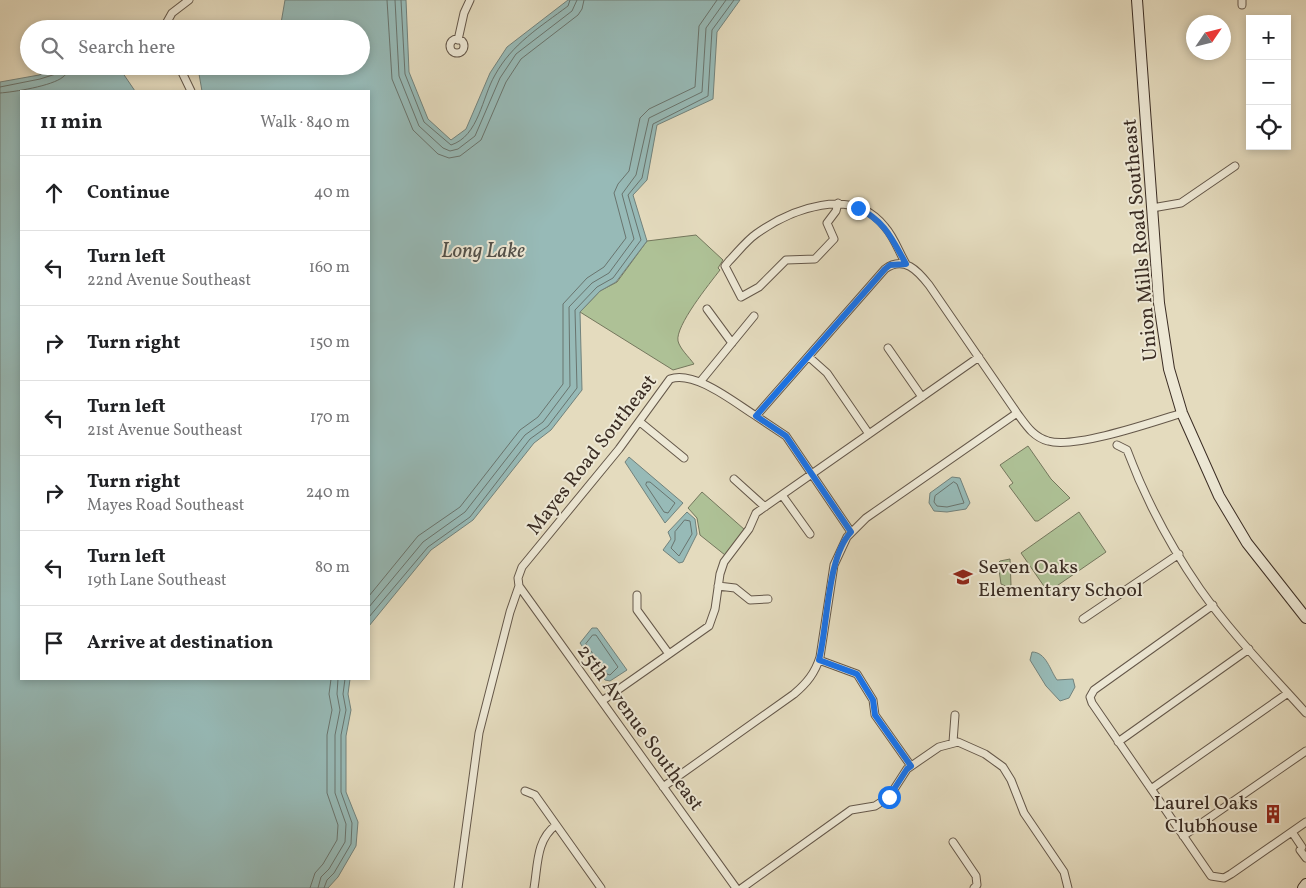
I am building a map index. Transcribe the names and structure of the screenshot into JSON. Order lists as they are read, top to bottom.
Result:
{
  "streets": {
    "street": ["Union Mills Road Southeast", "Mayes Road Southeast", "25th Avenue Southeast"]
  },
  "crossings": [
    ["Mayes Road Southeast", "25th Avenue Southeast"]
  ],
  "water": ["Long Lake"],
  "places": {
    "school or university": ["Seven Oaks Elementary School"],
    "building": ["Laurel Oaks Clubhouse"]
  },
  "north": "top right",
  "page": {
    "map_buttons": ["+", "−"],
    "search": "Search here",
    "heading": ["11 min", "Walk · 840 m"],
    "list": [
      ["Continue", "40 m"],
      ["Turn left", "22nd Avenue Southeast", "160 m"],
      ["Turn right", "150 m"],
      ["Turn left", "21st Avenue Southeast", "170 m"],
      ["Turn right", "Mayes Road Southeast", "240 m"],
      ["Turn left", "19th Lane Southeast", "80 m"],
      "Arrive at destination"
    ]
  }
}
